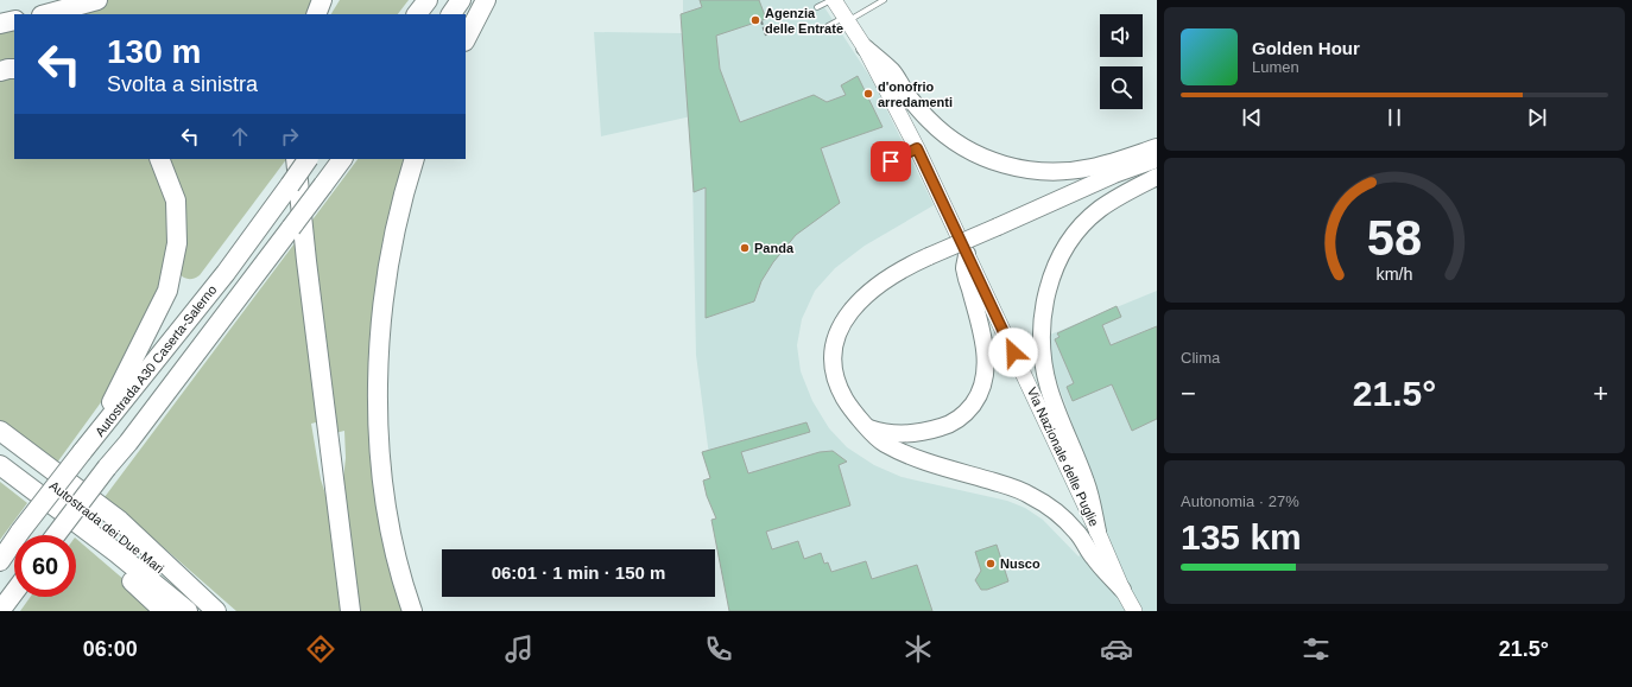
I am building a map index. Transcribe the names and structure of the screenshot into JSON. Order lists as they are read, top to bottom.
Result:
{
  "streets": {
    "highway": ["Autostrada A30 Caserta-Salerno", "Autostrada dei Due Mari"],
    "main road": ["Via Nazionale delle Puglie"]
  },
  "places": [
    "Agenzia delle Entrate",
    "d'onofrio arredamenti",
    "Panda",
    "Nusco"
  ],
  "page": {
    "turn": ["130 m", "Svolta a sinistra"],
    "song": ["Golden Hour", "Lumen"],
    "tile": [
      "Clima",
      ["Autonomia · 27%", "135 km"]
    ],
    "heat": ["−", "21.5°", "+"],
    "limit": "60",
    "trip": "06:01 · 1 min · 150 m",
    "tabs": ["06:00", "21.5°"],
    "gauge": ["58", "km/h"]
  }
}
